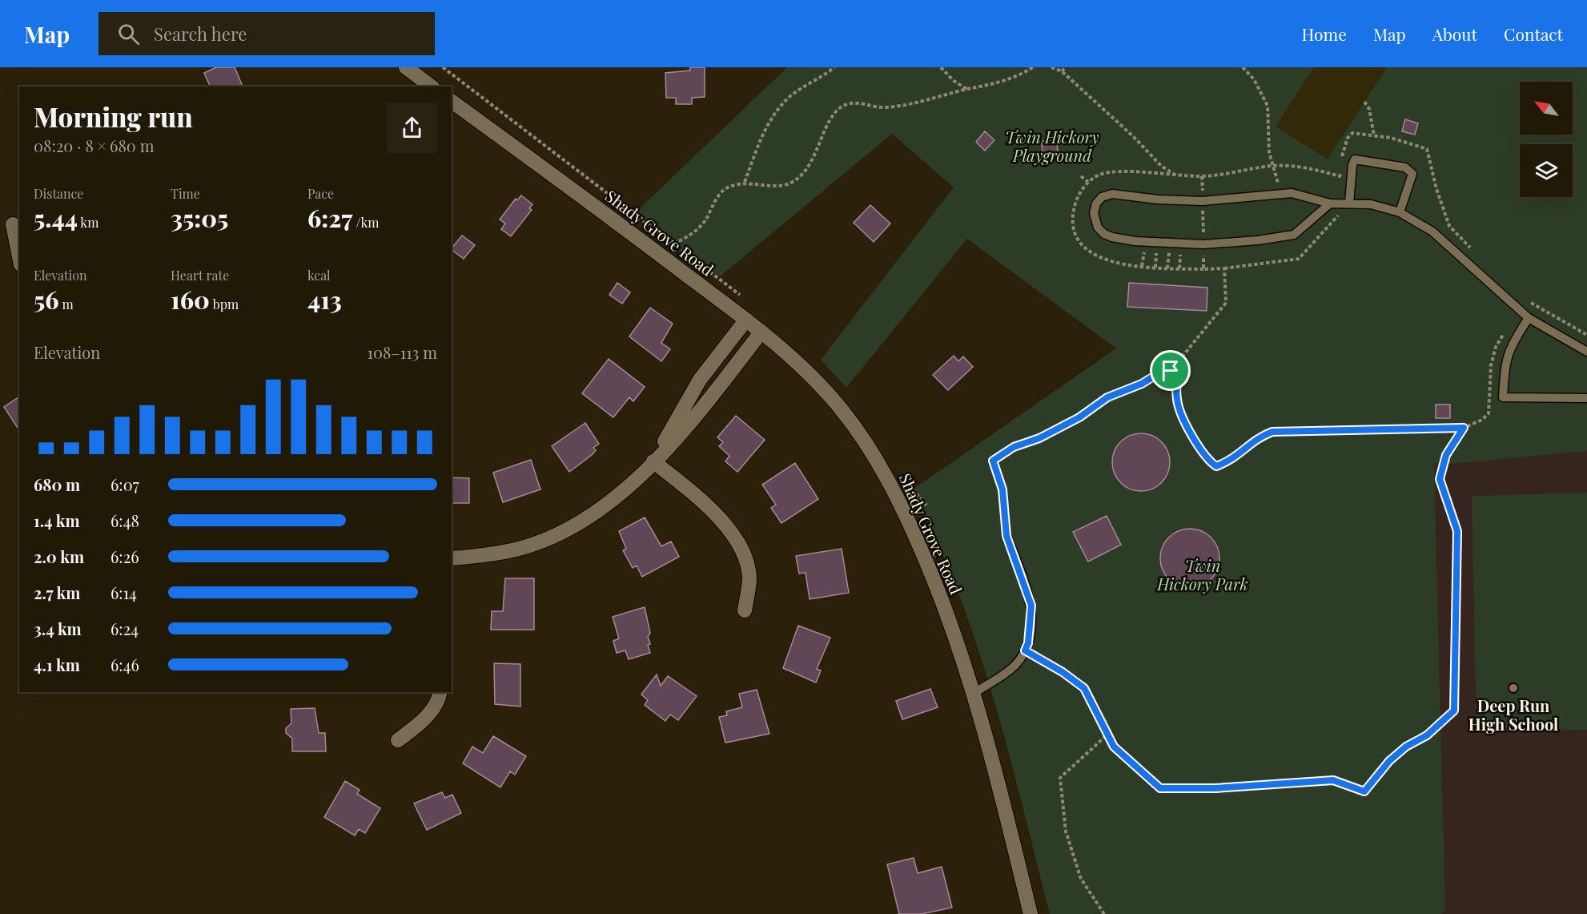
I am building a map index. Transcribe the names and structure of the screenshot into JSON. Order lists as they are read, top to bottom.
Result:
{
  "streets": {
    "main road": ["Shady Grove Road"]
  },
  "parks": ["Twin Hickory Playground", "Twin Hickory Park"],
  "places": ["Deep Run High School"],
  "north": "top left",
  "page": {
    "header": "Map",
    "search": "Search here",
    "nav": [
      "Home",
      "Map",
      "About",
      "Contact"
    ],
    "heading": ["Morning run", "08:20 · 8 × 680 m"],
    "stats": [
      ["Distance", "5.44 km"],
      ["Time", "35:05"],
      ["Pace", "6:27 /km"],
      ["Elevation", "56 m"],
      ["Heart rate", "160 bpm"],
      ["kcal", "413"]
    ],
    "chart": ["Elevation", "108–113 m"],
    "list": [
      {
        "name": "680 m",
        "note": "6:07"
      },
      {
        "name": "1.4 km",
        "note": "6:48"
      },
      {
        "name": "2.0 km",
        "note": "6:26"
      },
      {
        "name": "2.7 km",
        "note": "6:14"
      },
      {
        "name": "3.4 km",
        "note": "6:24"
      },
      {
        "name": "4.1 km",
        "note": "6:46"
      }
    ]
  }
}
